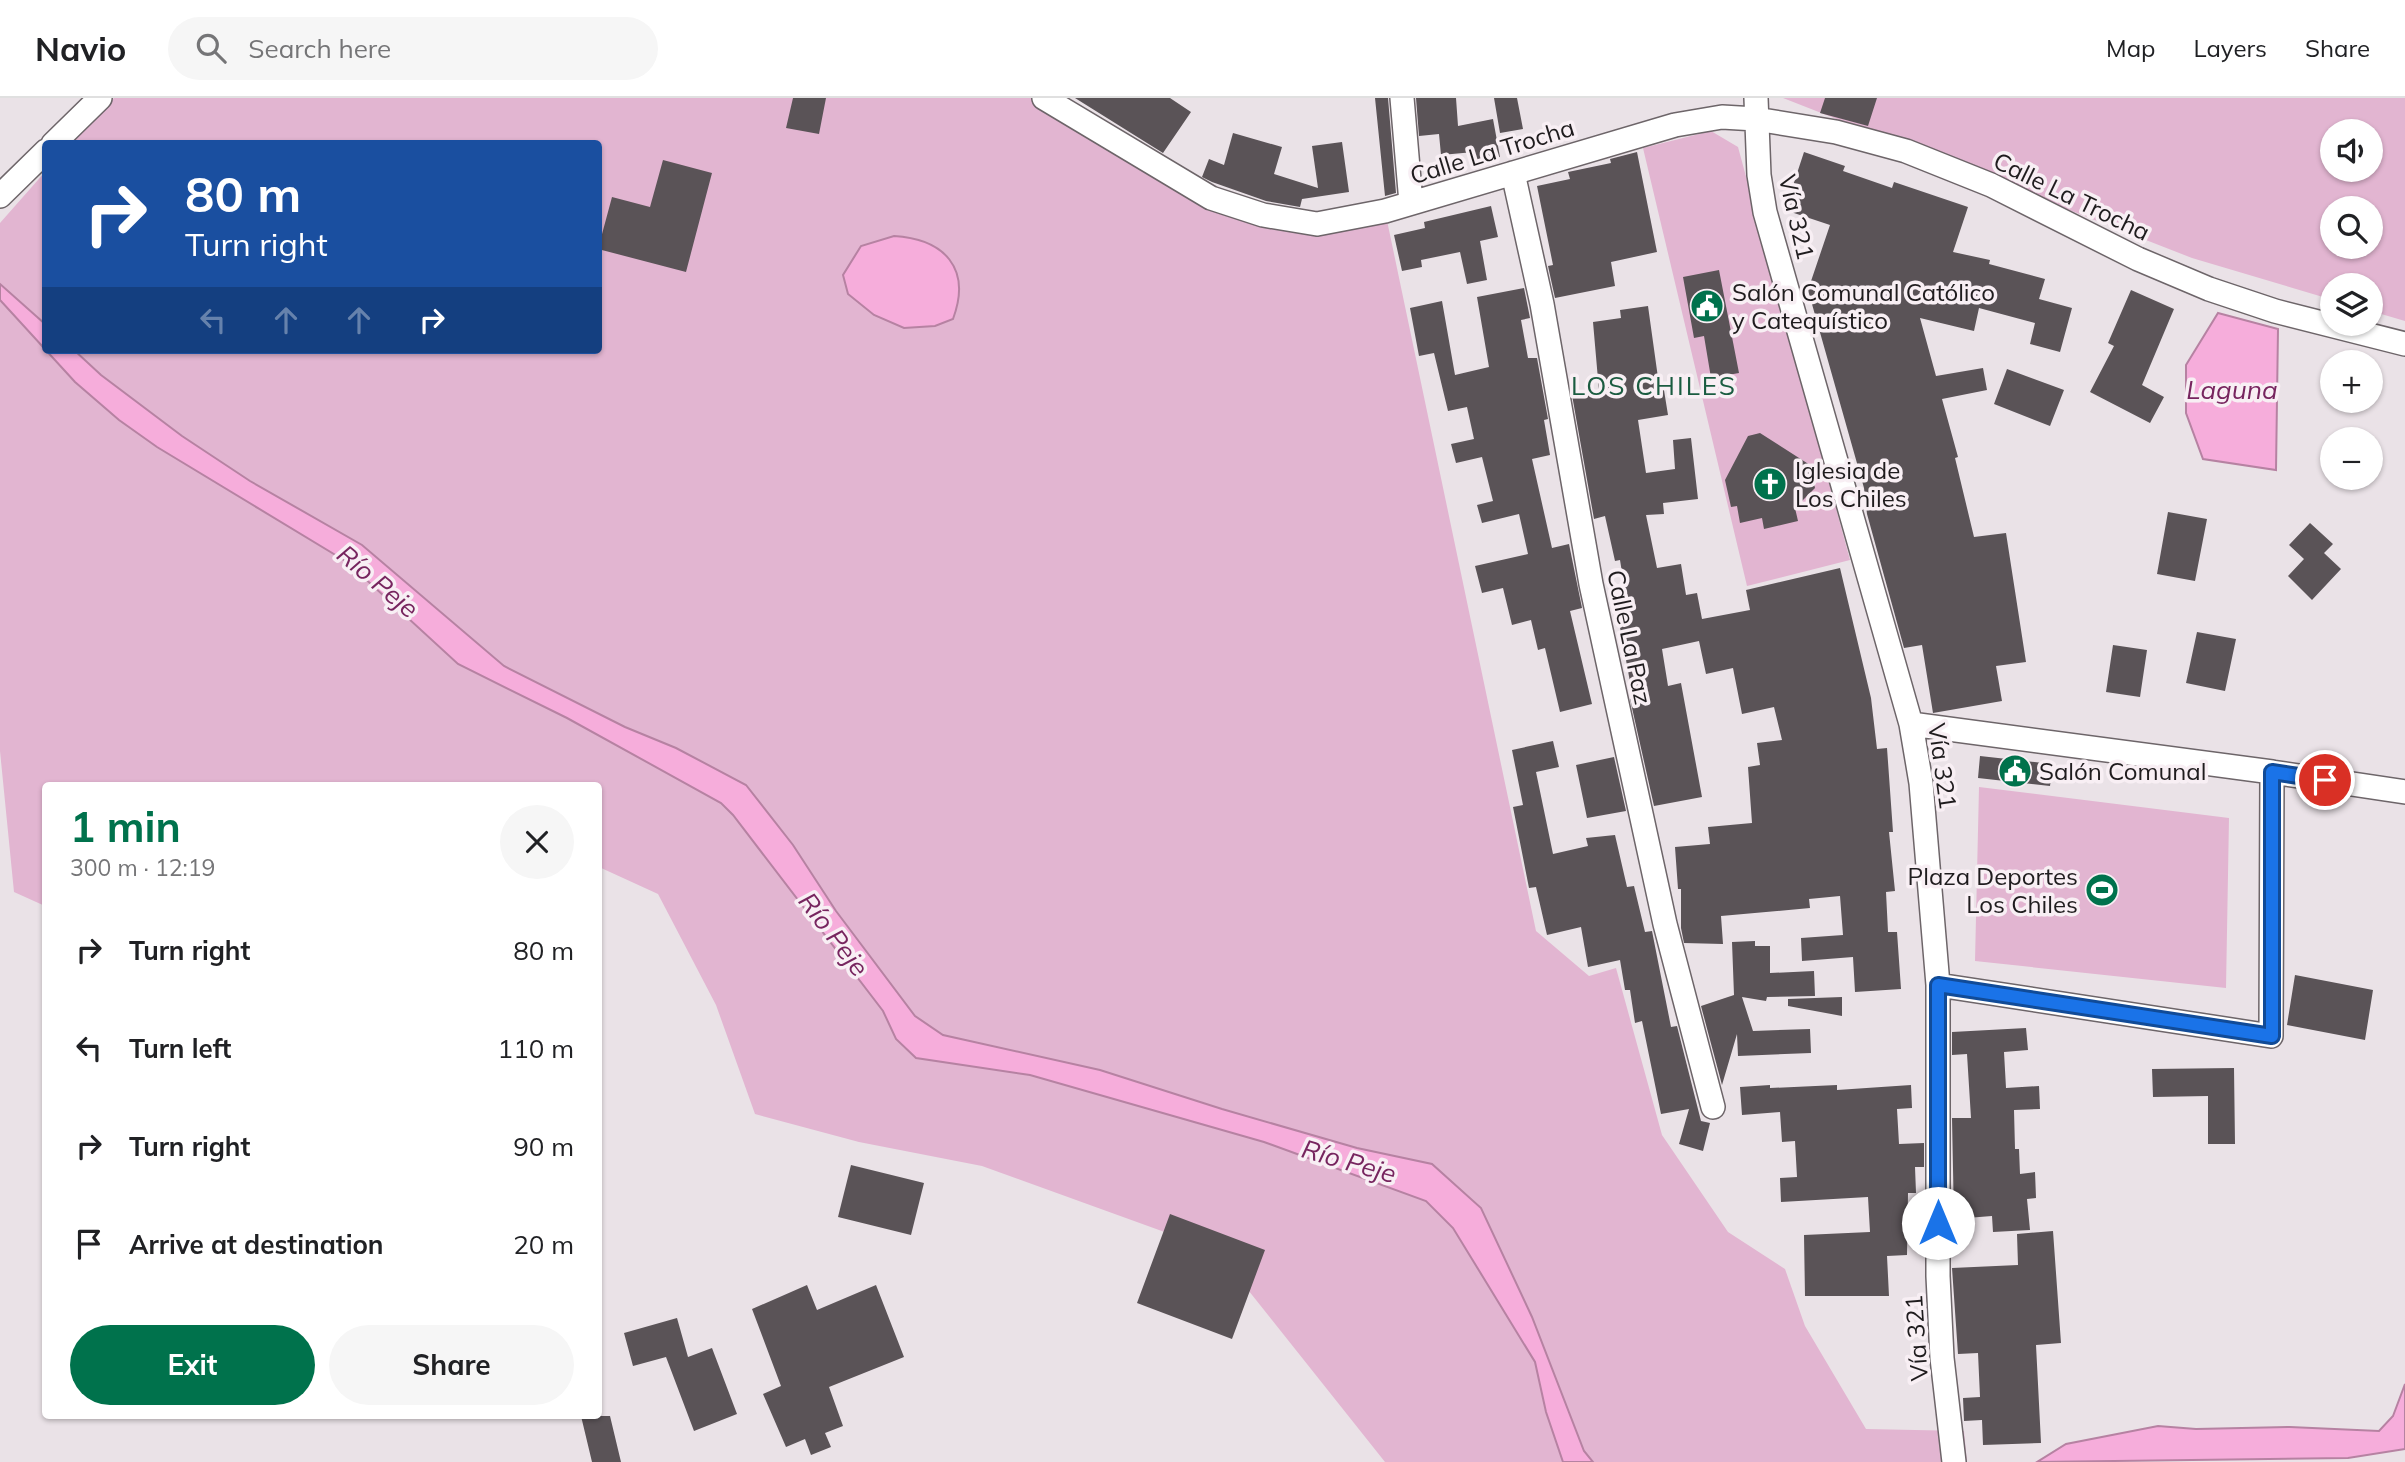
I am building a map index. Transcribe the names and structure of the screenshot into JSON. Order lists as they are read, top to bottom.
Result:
{
  "streets": {
    "street": ["Calle La Trocha", "Vía 321", "Calle La Paz"]
  },
  "crossings": [
    ["Calle La Trocha", "Vía 321"],
    ["Calle La Trocha", "Calle La Paz"]
  ],
  "districts": ["LOS CHILES"],
  "water": ["Laguna", "Río Peje"],
  "places": {
    "public building": ["Salón Comunal Católico y Catequístico", "Salón Comunal"],
    "church": ["Iglesia de Los Chiles"],
    "sports": ["Plaza Deportes Los Chiles"]
  },
  "page": {
    "header": "Navio",
    "search": "Search here",
    "nav": ["Map", "Layers", "Share"],
    "map_buttons": ["+", "−"],
    "turn": ["80 m", "Turn right"],
    "heading": ["1 min", "300 m · 12:19"],
    "list": [
      {
        "name": "Turn right",
        "value": "80 m"
      },
      {
        "name": "Turn left",
        "value": "110 m"
      },
      {
        "name": "Turn right",
        "value": "90 m"
      },
      {
        "name": "Arrive at destination",
        "value": "20 m"
      }
    ],
    "buttons": ["Exit", "Share"]
  }
}
